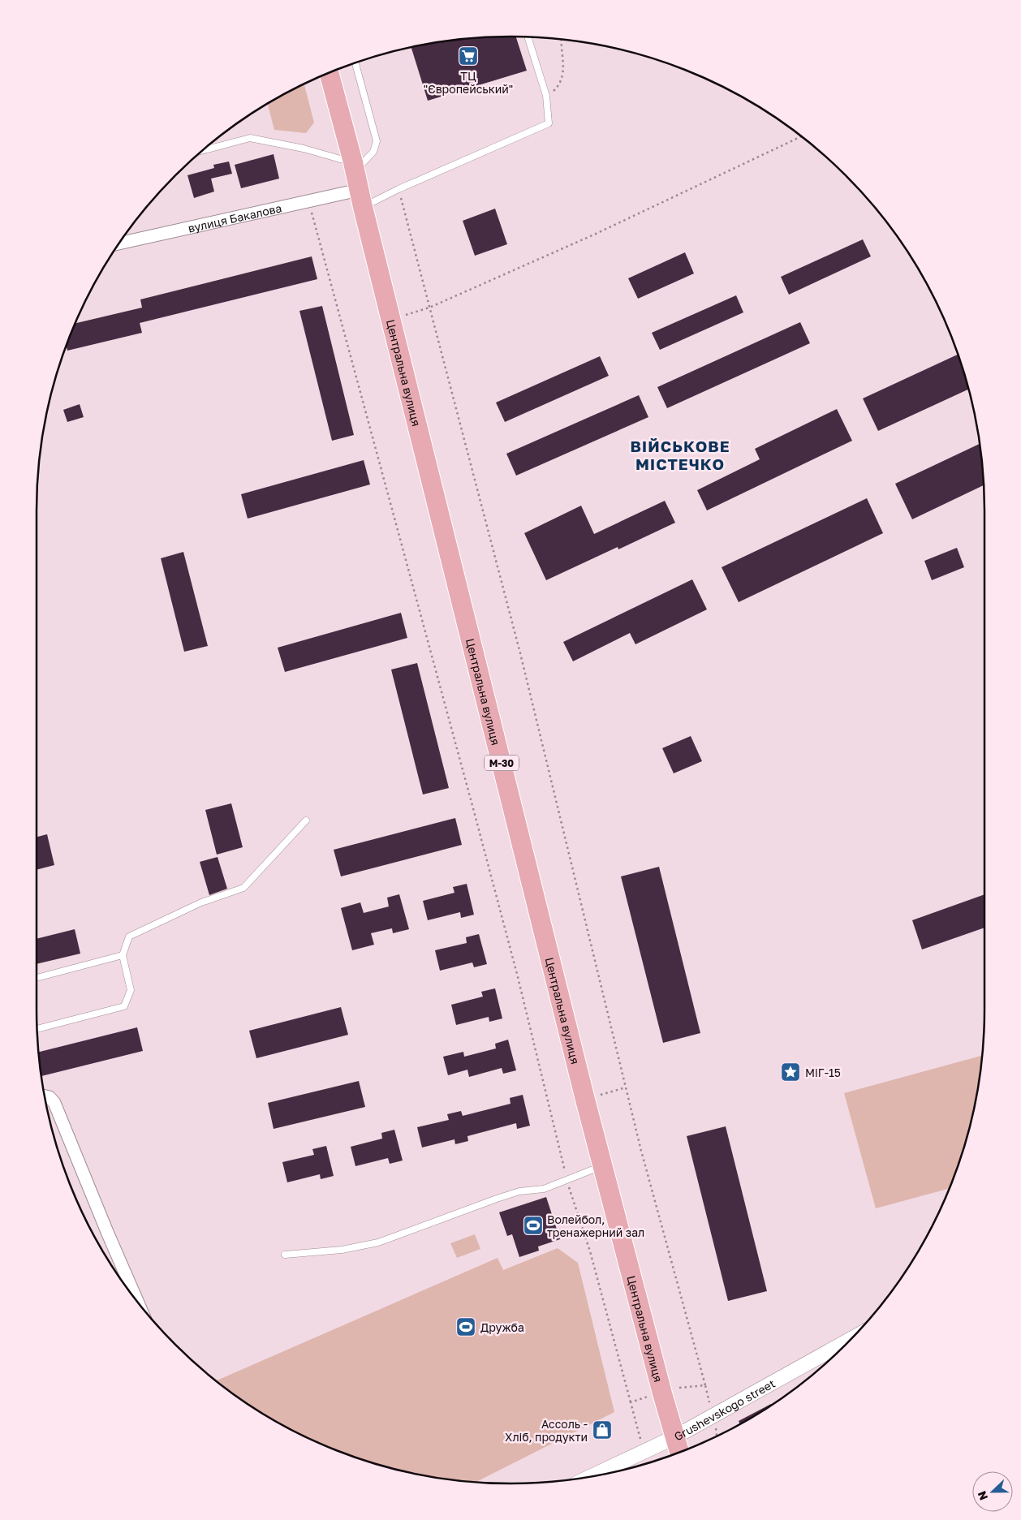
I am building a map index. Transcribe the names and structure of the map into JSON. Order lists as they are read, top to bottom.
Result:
{
  "streets": {
    "highway": ["Центральна вулиця", "М-30"],
    "street": ["вулиця Бакалова", "Grushevskogo street"]
  },
  "crossings": [
    ["вулиця Бакалова", "Центральна вулиця"],
    ["Центральна вулиця", "Grushevskogo street"]
  ],
  "districts": ["ВІЙСЬКОВЕ МІСТЕЧКО"],
  "places": {
    "supermarket": ["ТЦ \"Європейський\""],
    "place": ["МіГ-15"],
    "sports": ["Волейбол, тренажерний зал", "Дружба"],
    "shop": ["Ассоль - Хліб, продукти"]
  },
  "north": "left"
}
